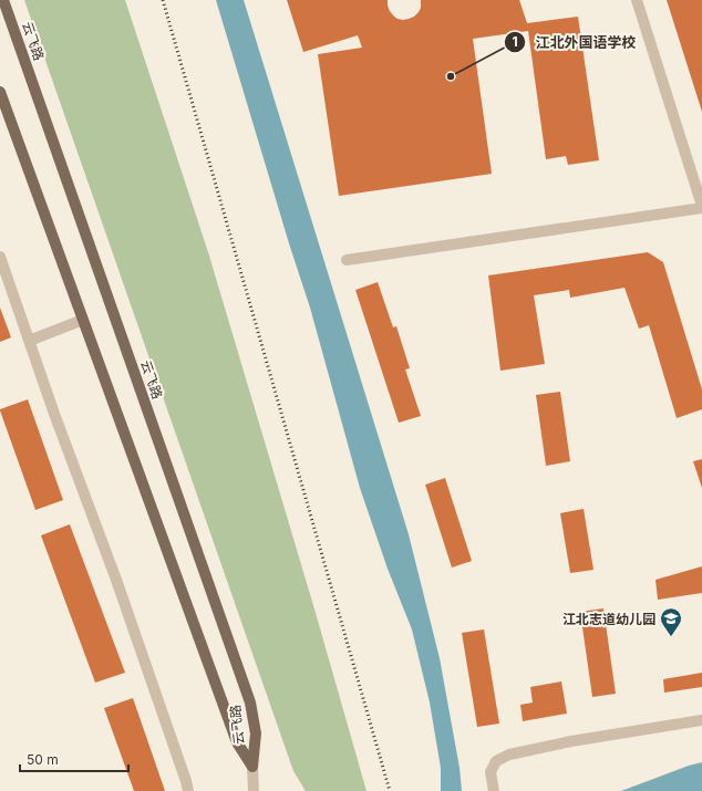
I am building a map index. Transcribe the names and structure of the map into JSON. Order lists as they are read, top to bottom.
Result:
{
  "streets": {
    "main road": ["云飞路"]
  },
  "places": {
    "other": ["江北外国语学校"],
    "school or university": ["江北志道幼儿园"]
  },
  "scale_bar": "50 m"
}
